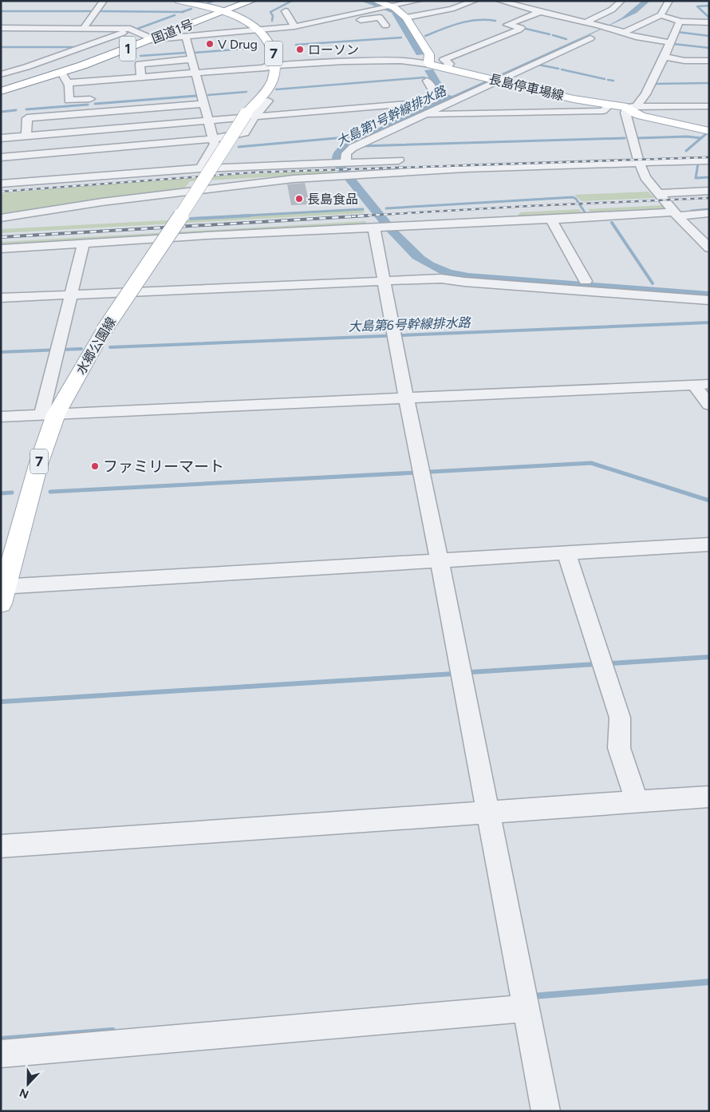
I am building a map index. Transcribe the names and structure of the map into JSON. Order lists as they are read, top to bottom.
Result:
{
  "streets": {
    "main road": [
      "国道1号",
      "1",
      "7",
      "長島停車場線",
      "水郷公園線"
    ]
  },
  "crossings": [
    ["国道1号", "7"],
    ["7", "水郷公園線"]
  ],
  "water": ["大島第1号幹線排水路", "大島第6号幹線排水路"],
  "places": [
    "V Drug",
    "ローソン",
    "長島食品",
    "ファミリーマート"
  ],
  "north": "bottom"
}
